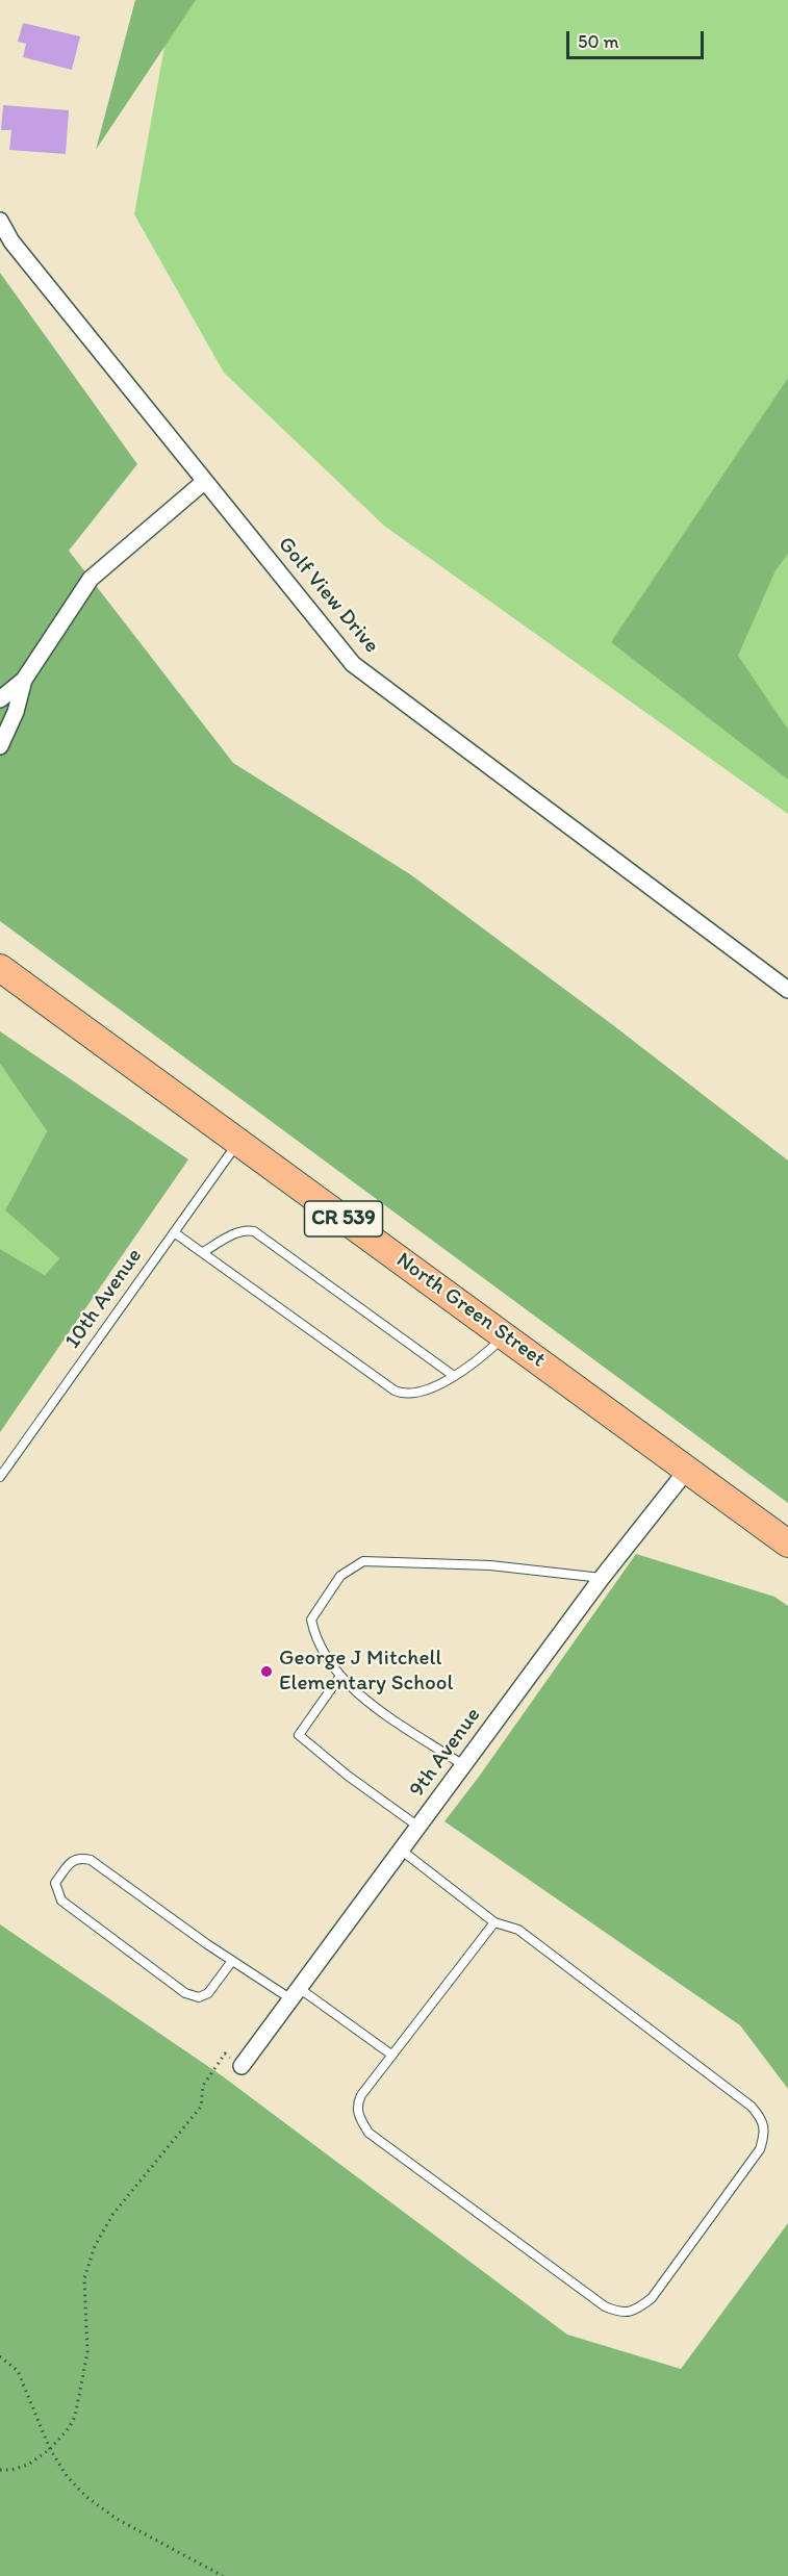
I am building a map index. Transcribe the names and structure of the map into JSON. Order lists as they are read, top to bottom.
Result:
{
  "streets": {
    "main road": ["CR 539", "North Green Street"],
    "street": ["Golf View Drive", "9th Avenue"],
    "lane": ["10th Avenue"]
  },
  "crossings": [
    ["10th Avenue", "North Green Street"],
    ["North Green Street", "9th Avenue"]
  ],
  "places": ["George J Mitchell Elementary School"],
  "scale_bar": "50 m"
}
